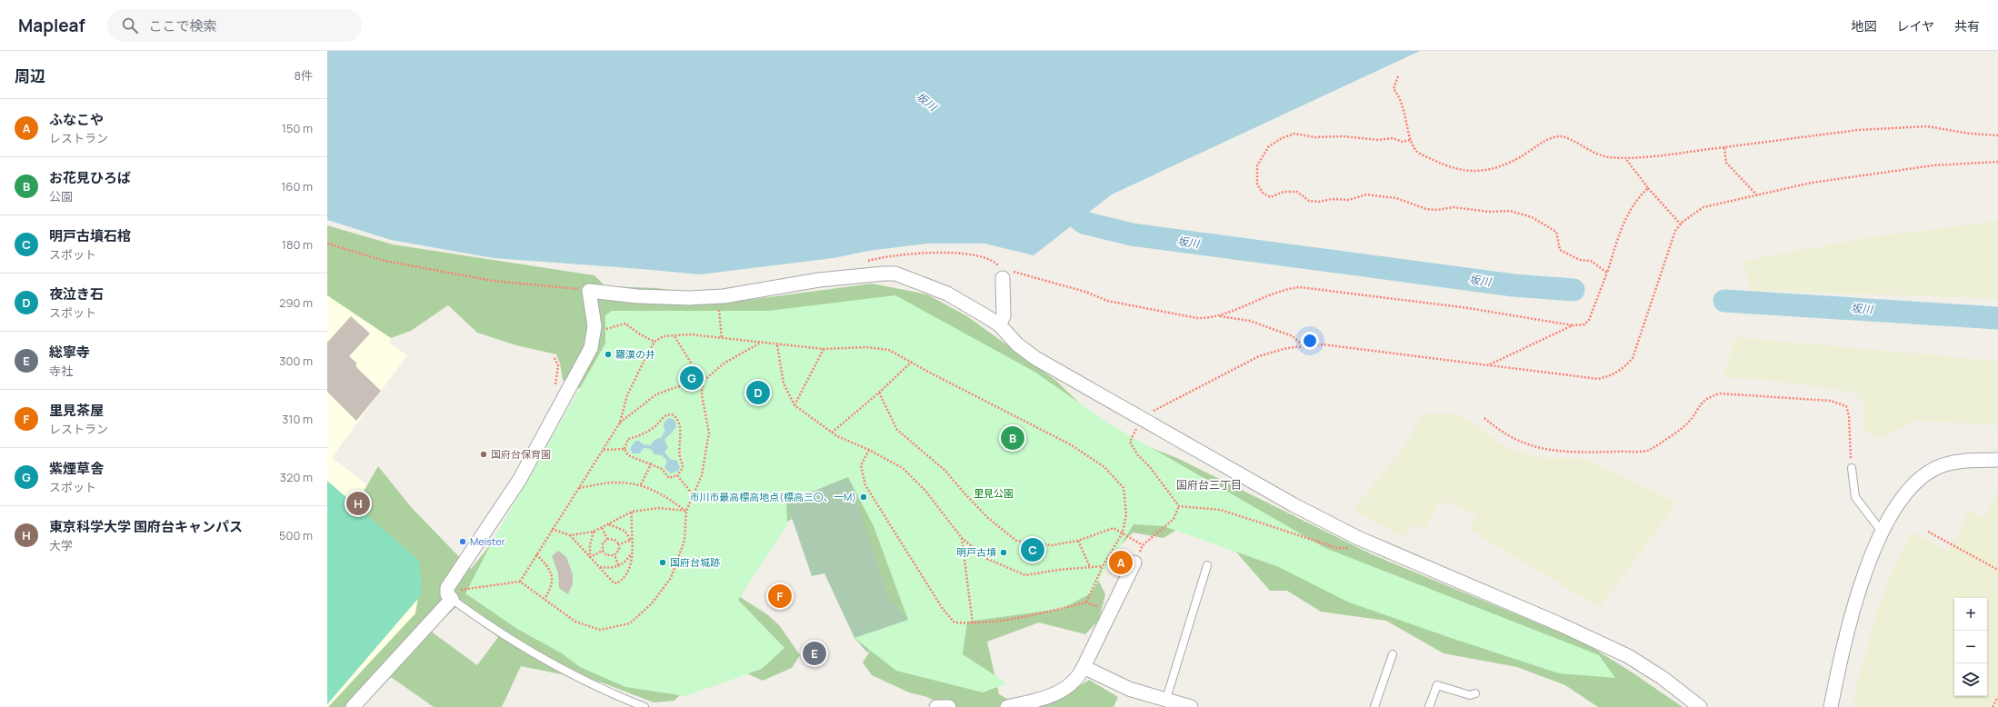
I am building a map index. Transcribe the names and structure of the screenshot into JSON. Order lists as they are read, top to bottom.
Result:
{
  "districts": ["国府台三丁目"],
  "water": ["坂川"],
  "parks": ["里見公園"],
  "places": [
    "羅漢の井",
    "国府台保育園",
    "市川市最高標高地点(標高三〇、一M)",
    "Meister",
    "明戸古墳",
    "国府台城跡"
  ],
  "page": {
    "header": "Mapleaf",
    "search": "ここで検索",
    "nav": ["地図", "レイヤ", "共有"],
    "heading": ["周辺", "8件"],
    "list": [
      {
        "mark": "A",
        "name": "ふなこや",
        "note": "レストラン",
        "value": "150 m"
      },
      {
        "mark": "B",
        "name": "お花見ひろば",
        "note": "公園",
        "value": "160 m"
      },
      {
        "mark": "C",
        "name": "明戸古墳石棺",
        "note": "スポット",
        "value": "180 m"
      },
      {
        "mark": "D",
        "name": "夜泣き石",
        "note": "スポット",
        "value": "290 m"
      },
      {
        "mark": "E",
        "name": "総寧寺",
        "note": "寺社",
        "value": "300 m"
      },
      {
        "mark": "F",
        "name": "里見茶屋",
        "note": "レストラン",
        "value": "310 m"
      },
      {
        "mark": "G",
        "name": "紫煙草舎",
        "note": "スポット",
        "value": "320 m"
      },
      {
        "mark": "H",
        "name": "東京科学大学 国府台キャンパス",
        "note": "大学",
        "value": "500 m"
      }
    ],
    "pins": [
      "G",
      "D",
      "B",
      "H",
      "C",
      "A",
      "F",
      "E"
    ],
    "map_buttons": ["+", "−"]
  }
}
